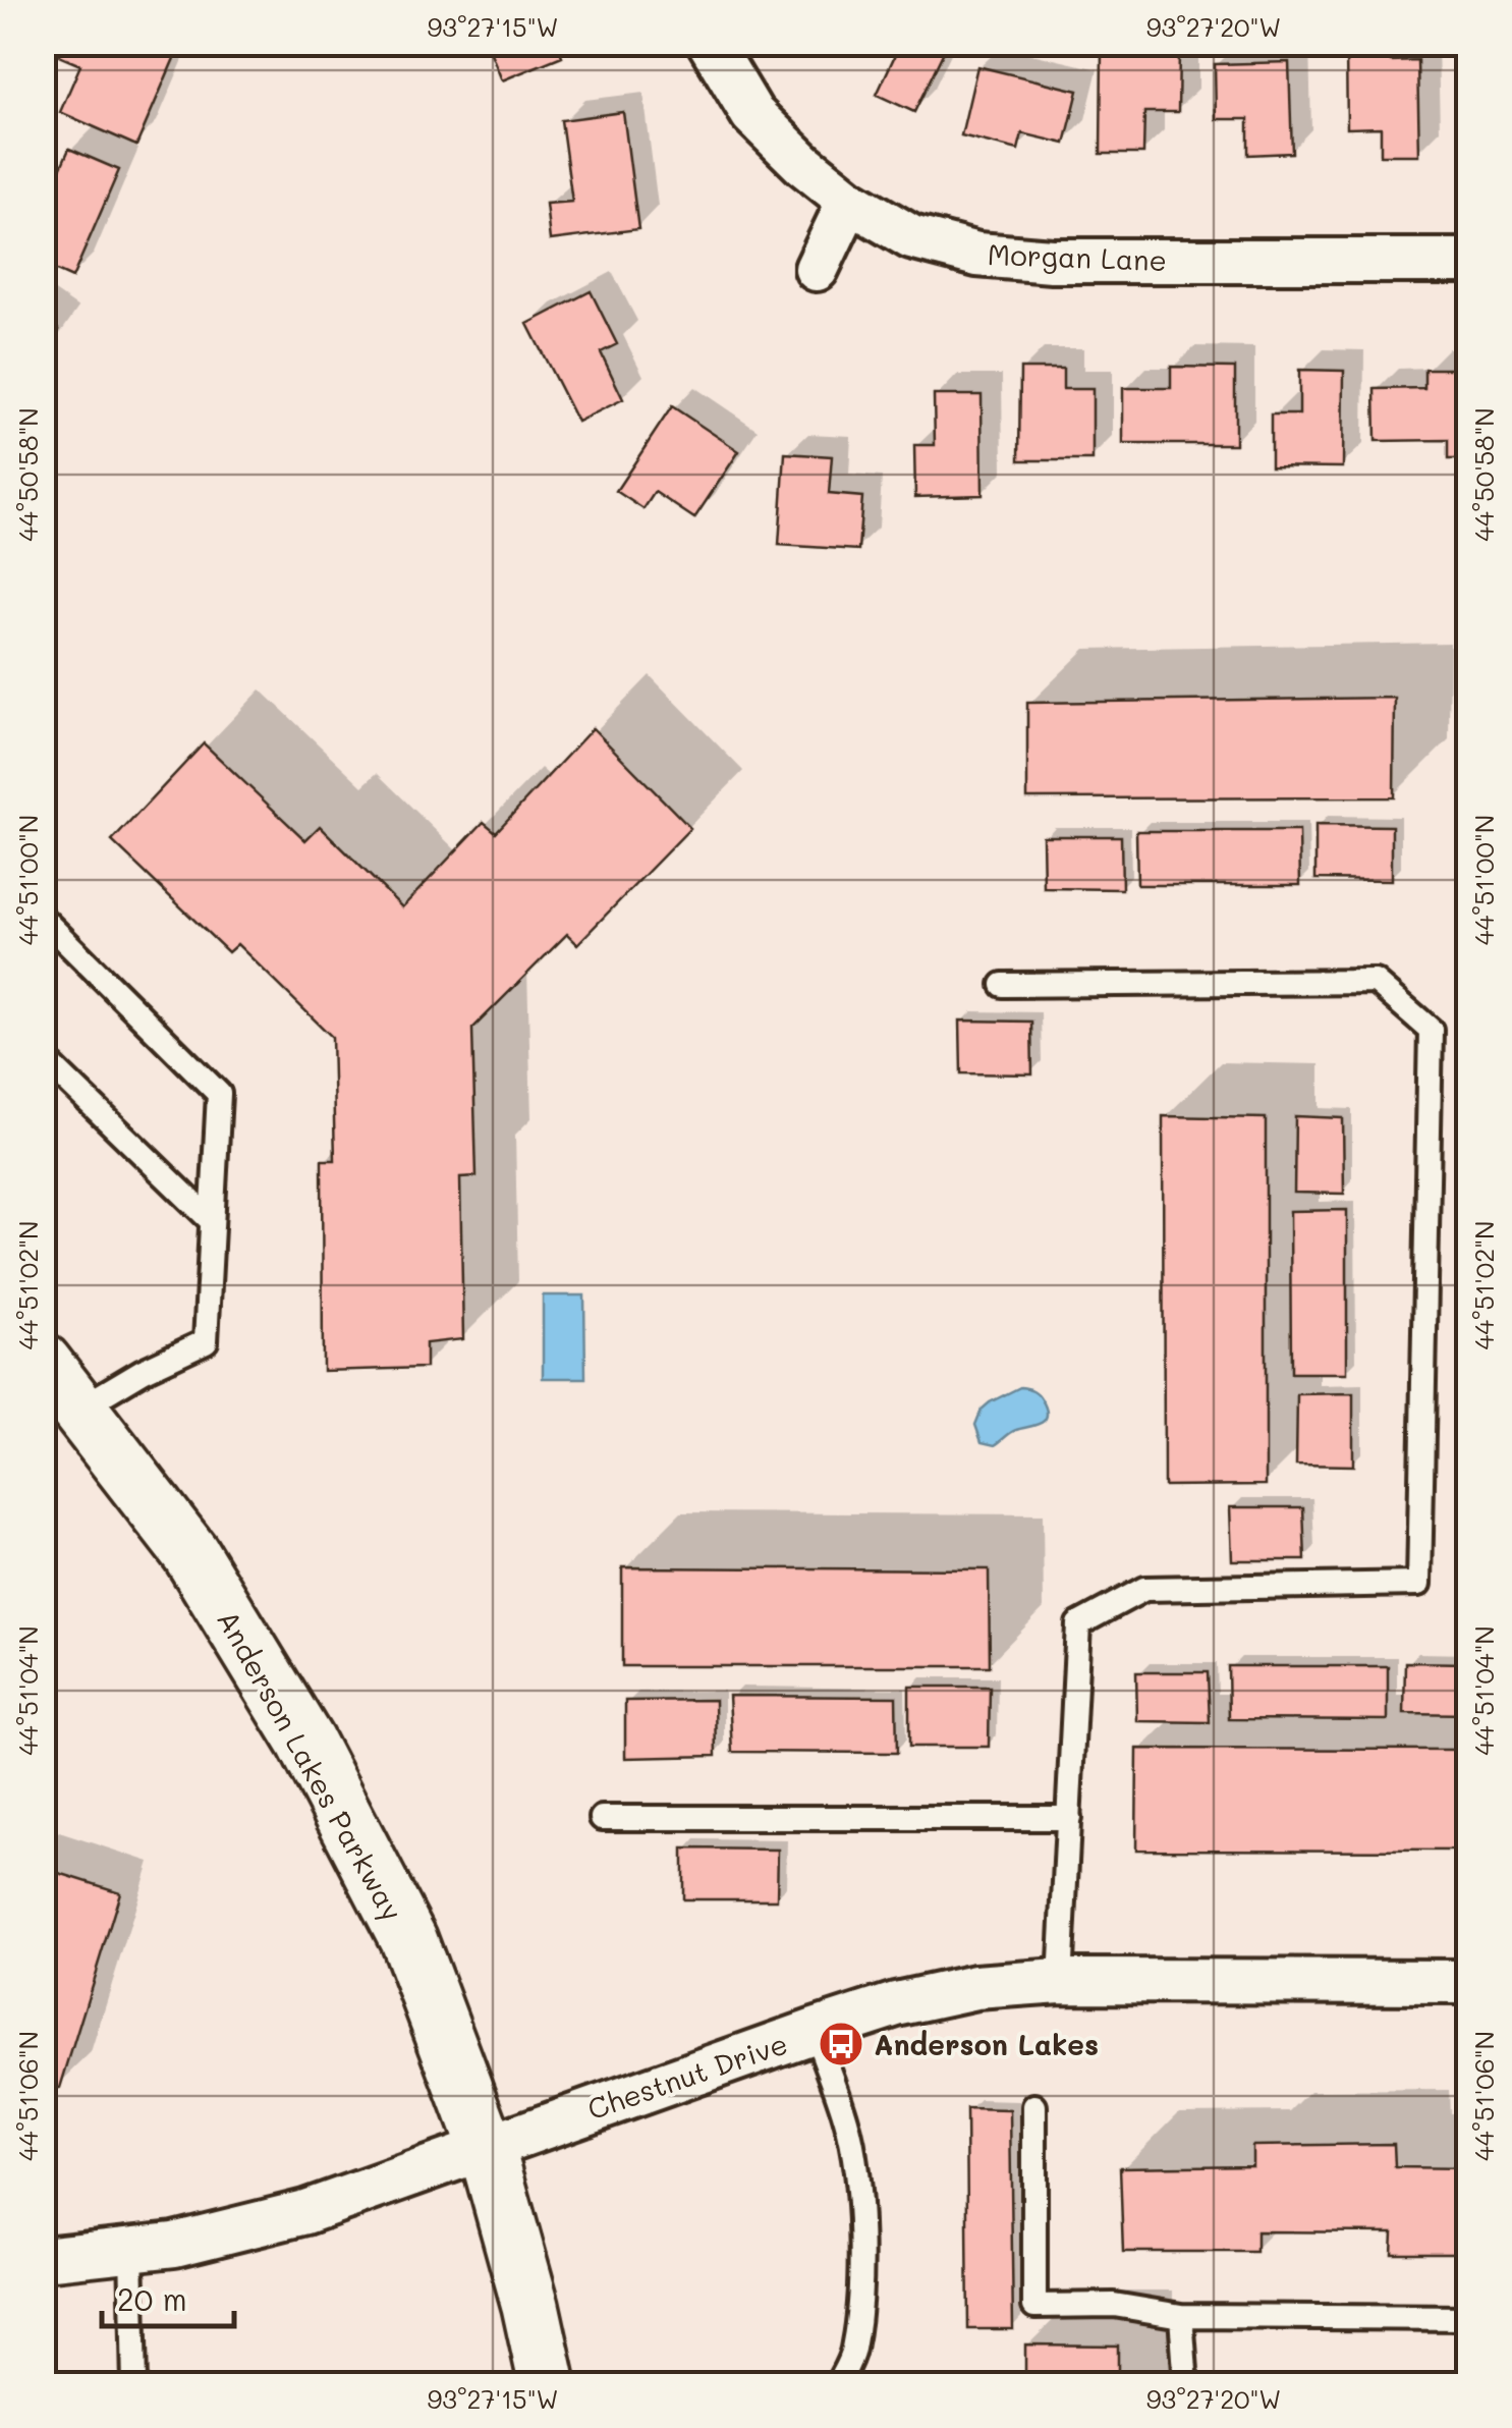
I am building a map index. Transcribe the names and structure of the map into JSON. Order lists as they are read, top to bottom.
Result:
{
  "streets": {
    "street": ["Morgan Lane", "Anderson Lakes Parkway", "Chestnut Drive"]
  },
  "crossings": [
    ["Anderson Lakes Parkway", "Chestnut Drive"]
  ],
  "places": {
    "bus stop": ["Anderson Lakes"]
  },
  "scale_bar": "20 m",
  "coordinates": [
    "93°27'15\"W",
    "93°27'20\"W",
    "44°50'58\"N",
    "44°51'00\"N",
    "44°51'02\"N",
    "44°51'04\"N",
    "44°51'06\"N"
  ]
}
